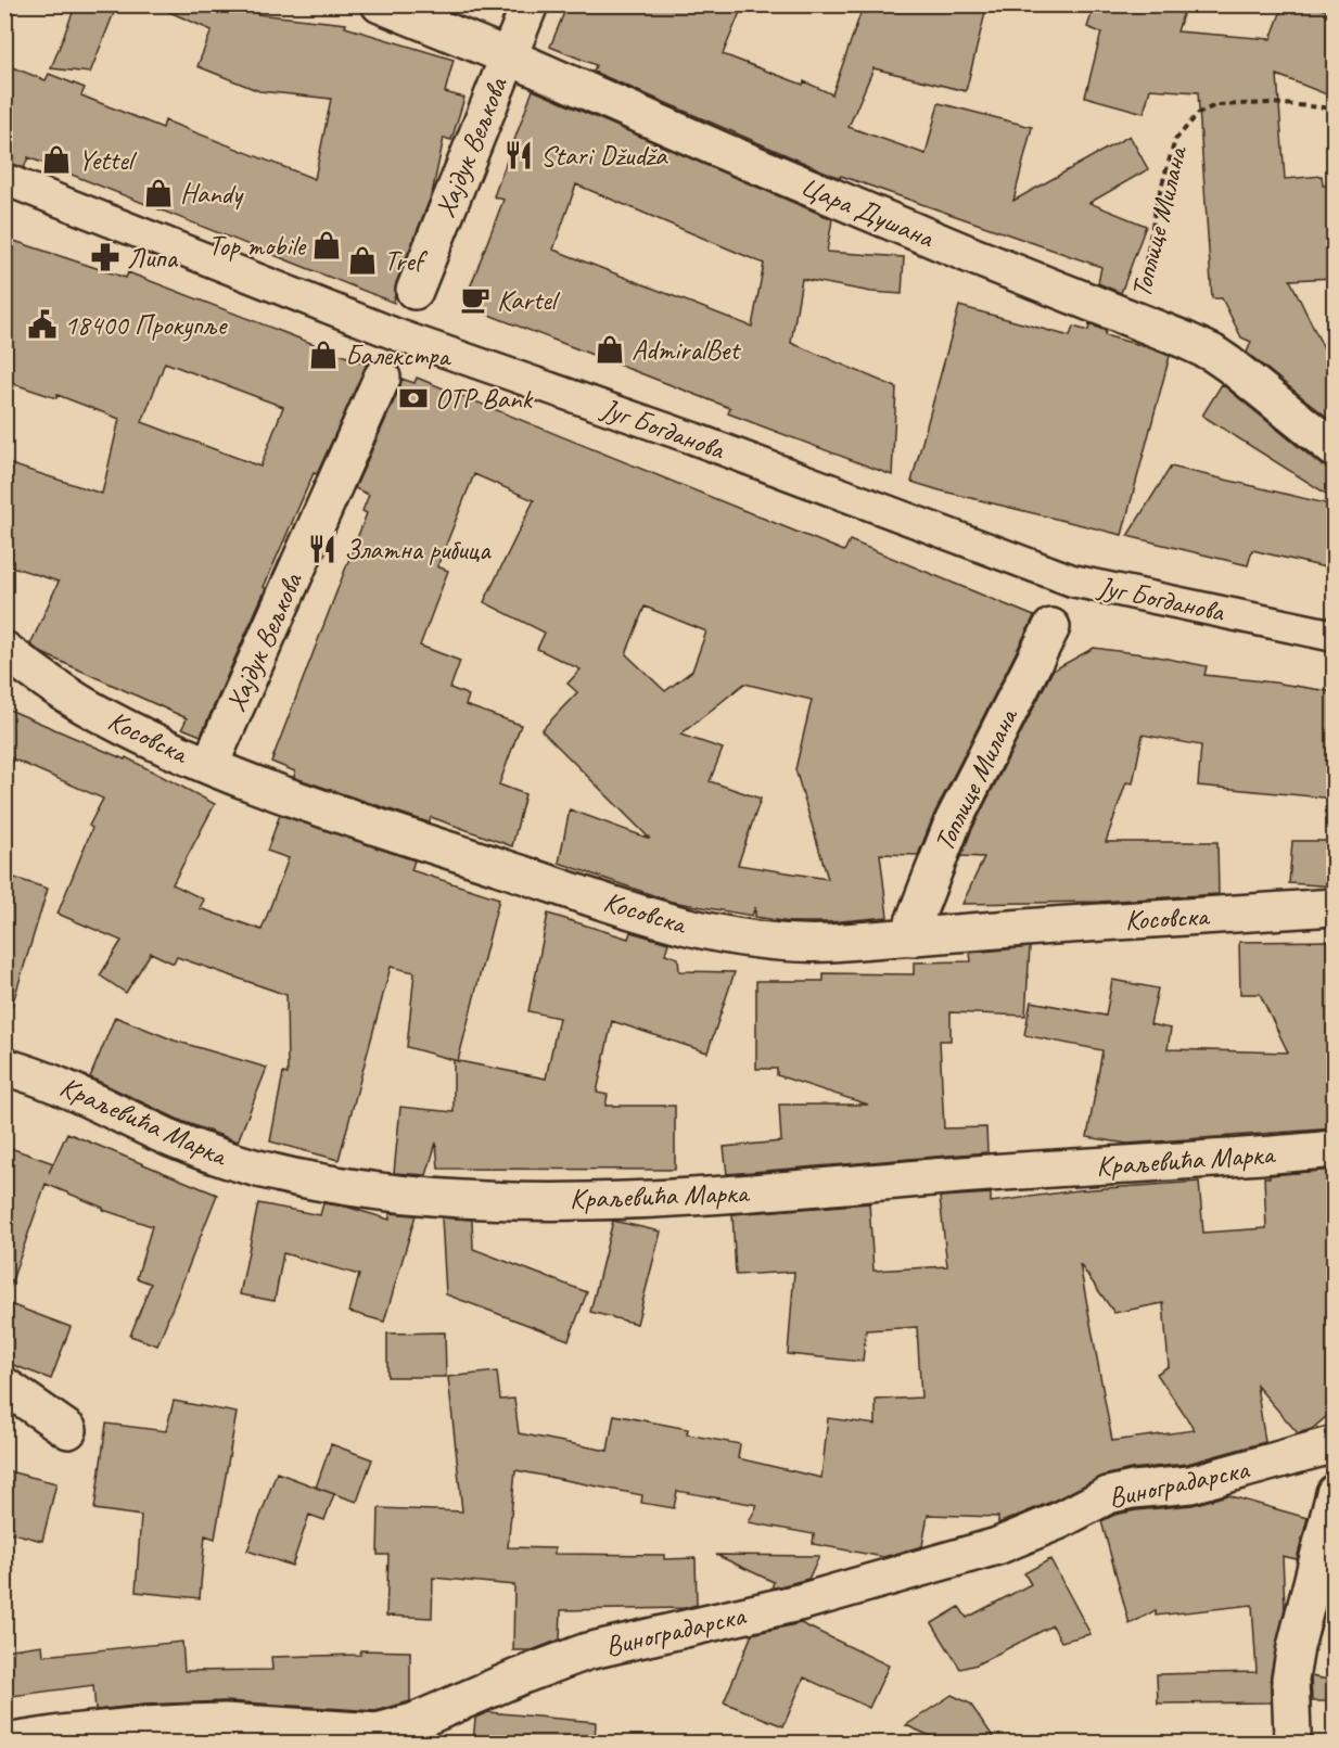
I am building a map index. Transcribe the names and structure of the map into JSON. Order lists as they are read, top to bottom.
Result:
{
  "streets": {
    "street": [
      "Хајдук Вељкова",
      "Цара Душана",
      "Топлице Милана",
      "Југ Богданова",
      "Косовска",
      "Краљевића Марка",
      "Виноградарска"
    ]
  },
  "crossings": [
    ["Хајдук Вељкова", "Цара Душана"],
    ["Хајдук Вељкова", "Косовска"],
    ["Цара Душана", "Топлице Милана"],
    ["Топлице Милана", "Косовска"]
  ],
  "places": {
    "restaurant": ["Stari Džudža", "Златна рибица"],
    "shop": [
      "Yettel",
      "Handy",
      "Top mobile",
      "Tref",
      "AdmiralBet",
      "Балекстра"
    ],
    "pharmacy": ["Липа"],
    "cafe": ["Kartel"],
    "public building": ["18400 Прокупље"],
    "bank": ["OTP Bank"]
  }
}
